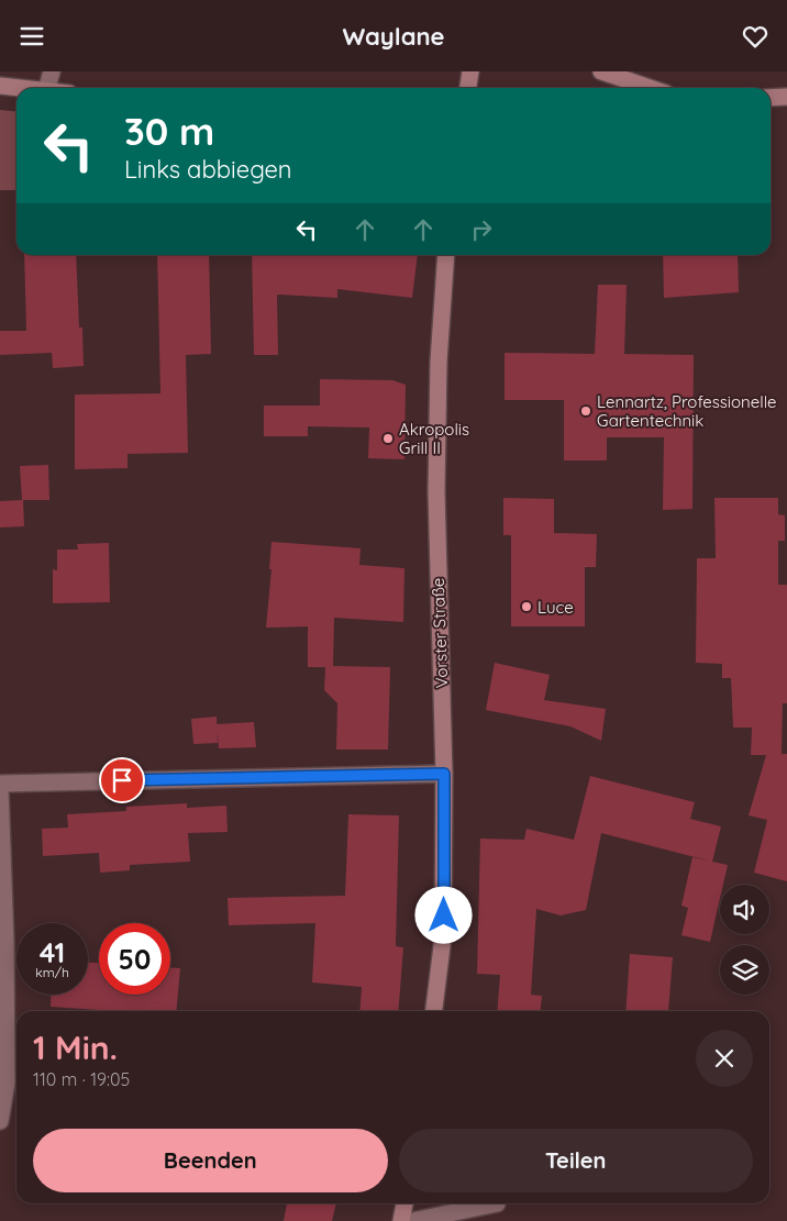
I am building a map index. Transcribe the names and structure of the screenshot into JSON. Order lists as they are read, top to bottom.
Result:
{
  "streets": {
    "main road": ["Vorster Straße"]
  },
  "places": ["Lennartz, Professionelle Gartentechnik", "Akropolis Grill II", "Luce"],
  "page": {
    "header": "Waylane",
    "turn": ["30 m", "Links abbiegen"],
    "speed": "41 km/h",
    "limit": "50",
    "heading": ["1 Min.", "110 m · 19:05"],
    "buttons": ["Beenden", "Teilen"]
  }
}
